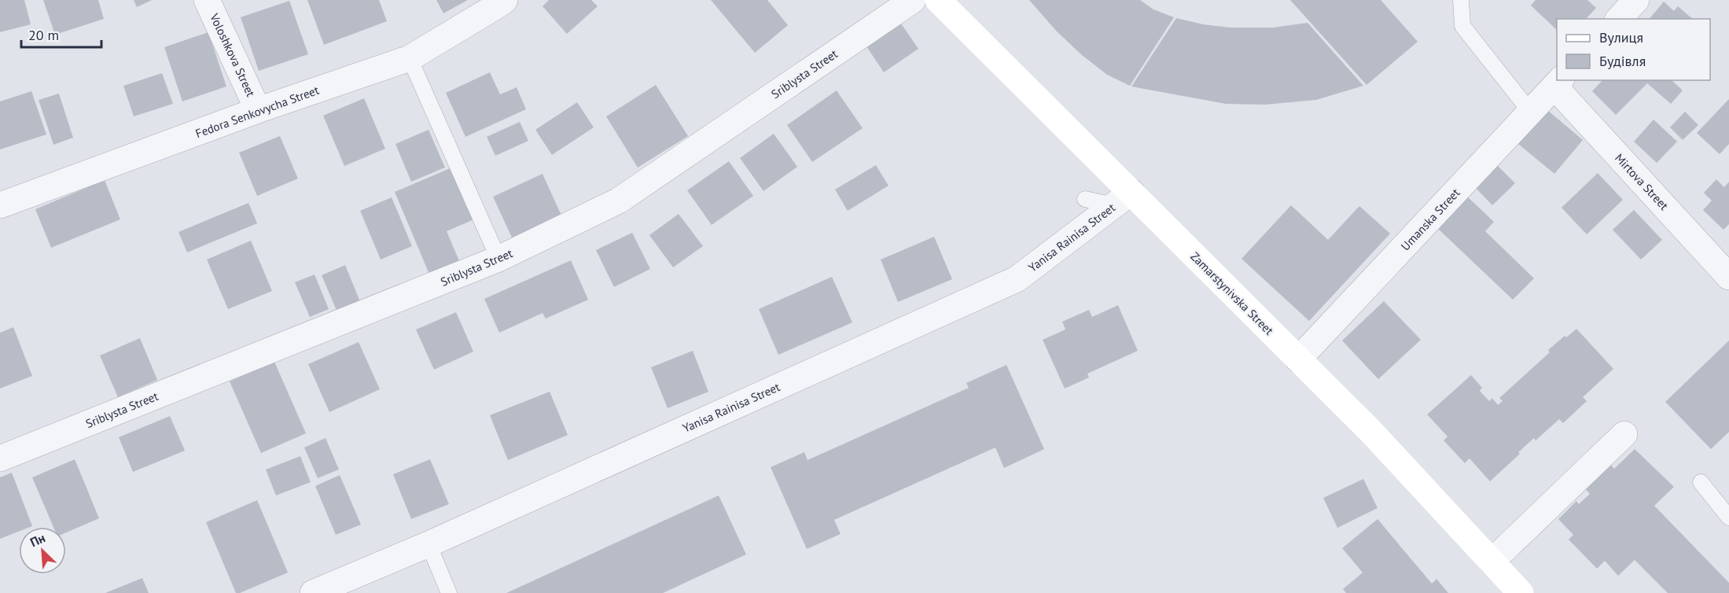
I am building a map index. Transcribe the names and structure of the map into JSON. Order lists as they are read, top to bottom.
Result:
{
  "streets": {
    "main road": ["Zamarstynivska Street"],
    "street": [
      "Voloshkova Street",
      "Sriblysta Street",
      "Fedora Senkovycha Street",
      "Mirtova Street",
      "Umanska Street",
      "Yanisa Rainisa Street"
    ]
  },
  "crossings": [
    ["Voloshkova Street", "Fedora Senkovycha Street"],
    ["Mirtova Street", "Umanska Street"],
    ["Umanska Street", "Zamarstynivska Street"],
    ["Yanisa Rainisa Street", "Zamarstynivska Street"]
  ],
  "legend": ["Вулиця", "Будівля"],
  "scale_bar": "20 m",
  "north": "top left"
}
